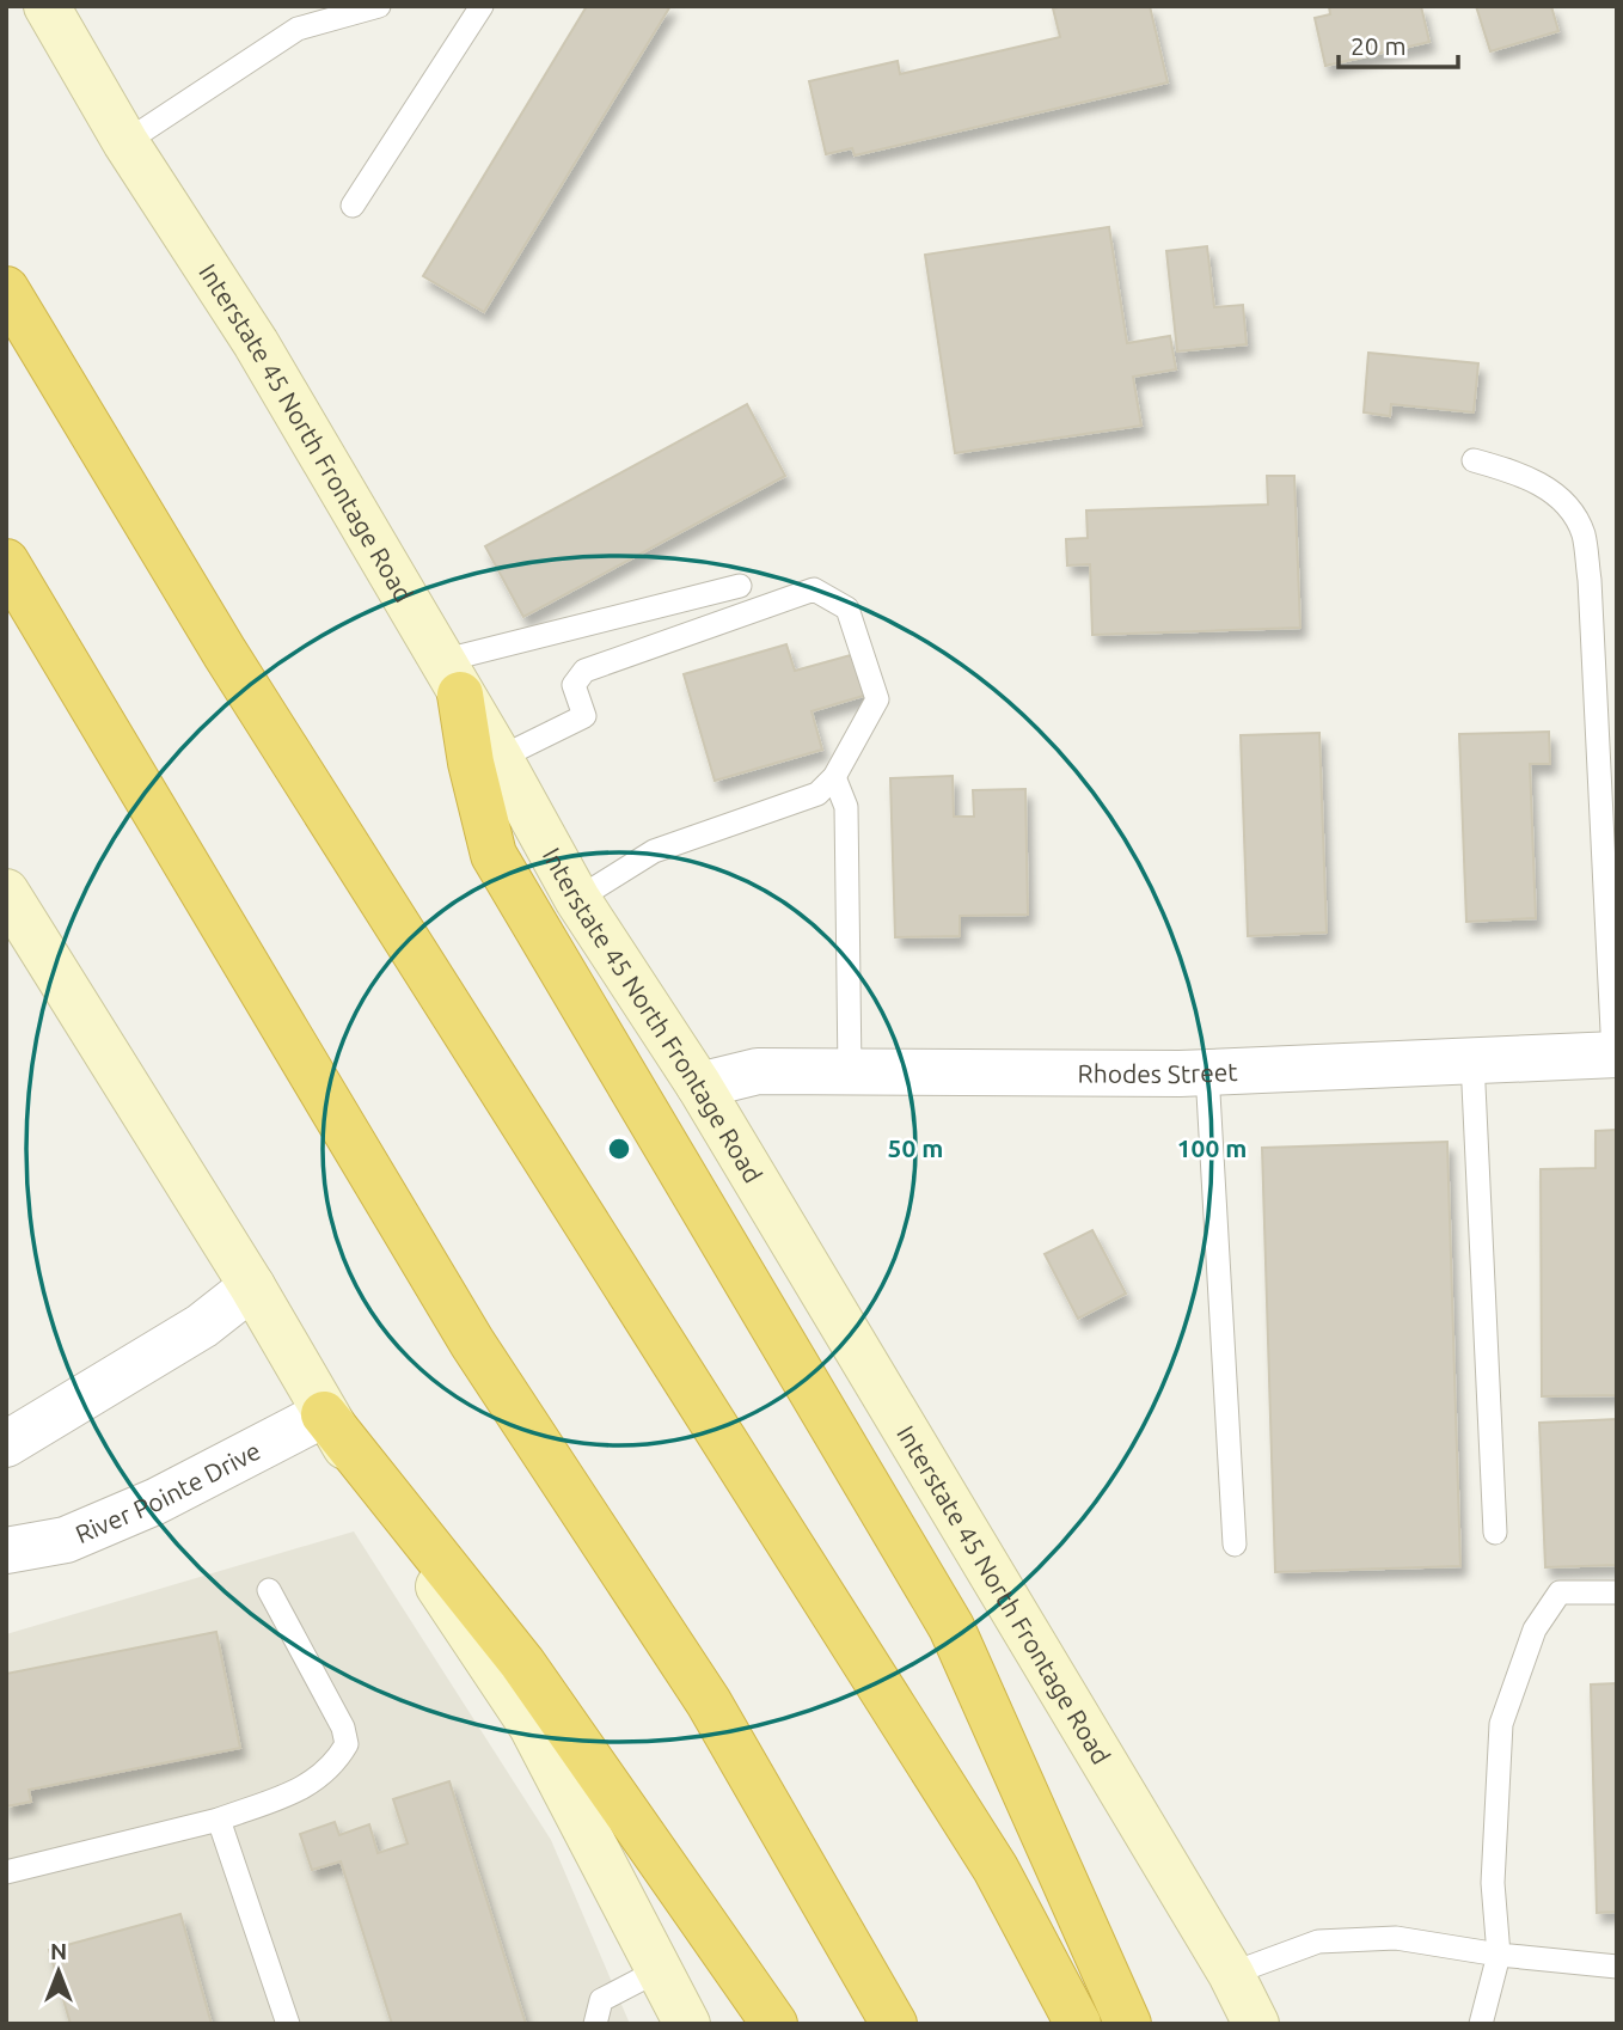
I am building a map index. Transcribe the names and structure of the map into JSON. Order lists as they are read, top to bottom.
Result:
{
  "streets": {
    "main road": ["Interstate 45 North Frontage Road"],
    "street": ["Rhodes Street", "River Pointe Drive"]
  },
  "crossings": [
    ["Interstate 45 North Frontage Road", "Rhodes Street"]
  ],
  "scale_bar": "20 m",
  "north": "top",
  "rings": ["50 m", "100 m"]
}
